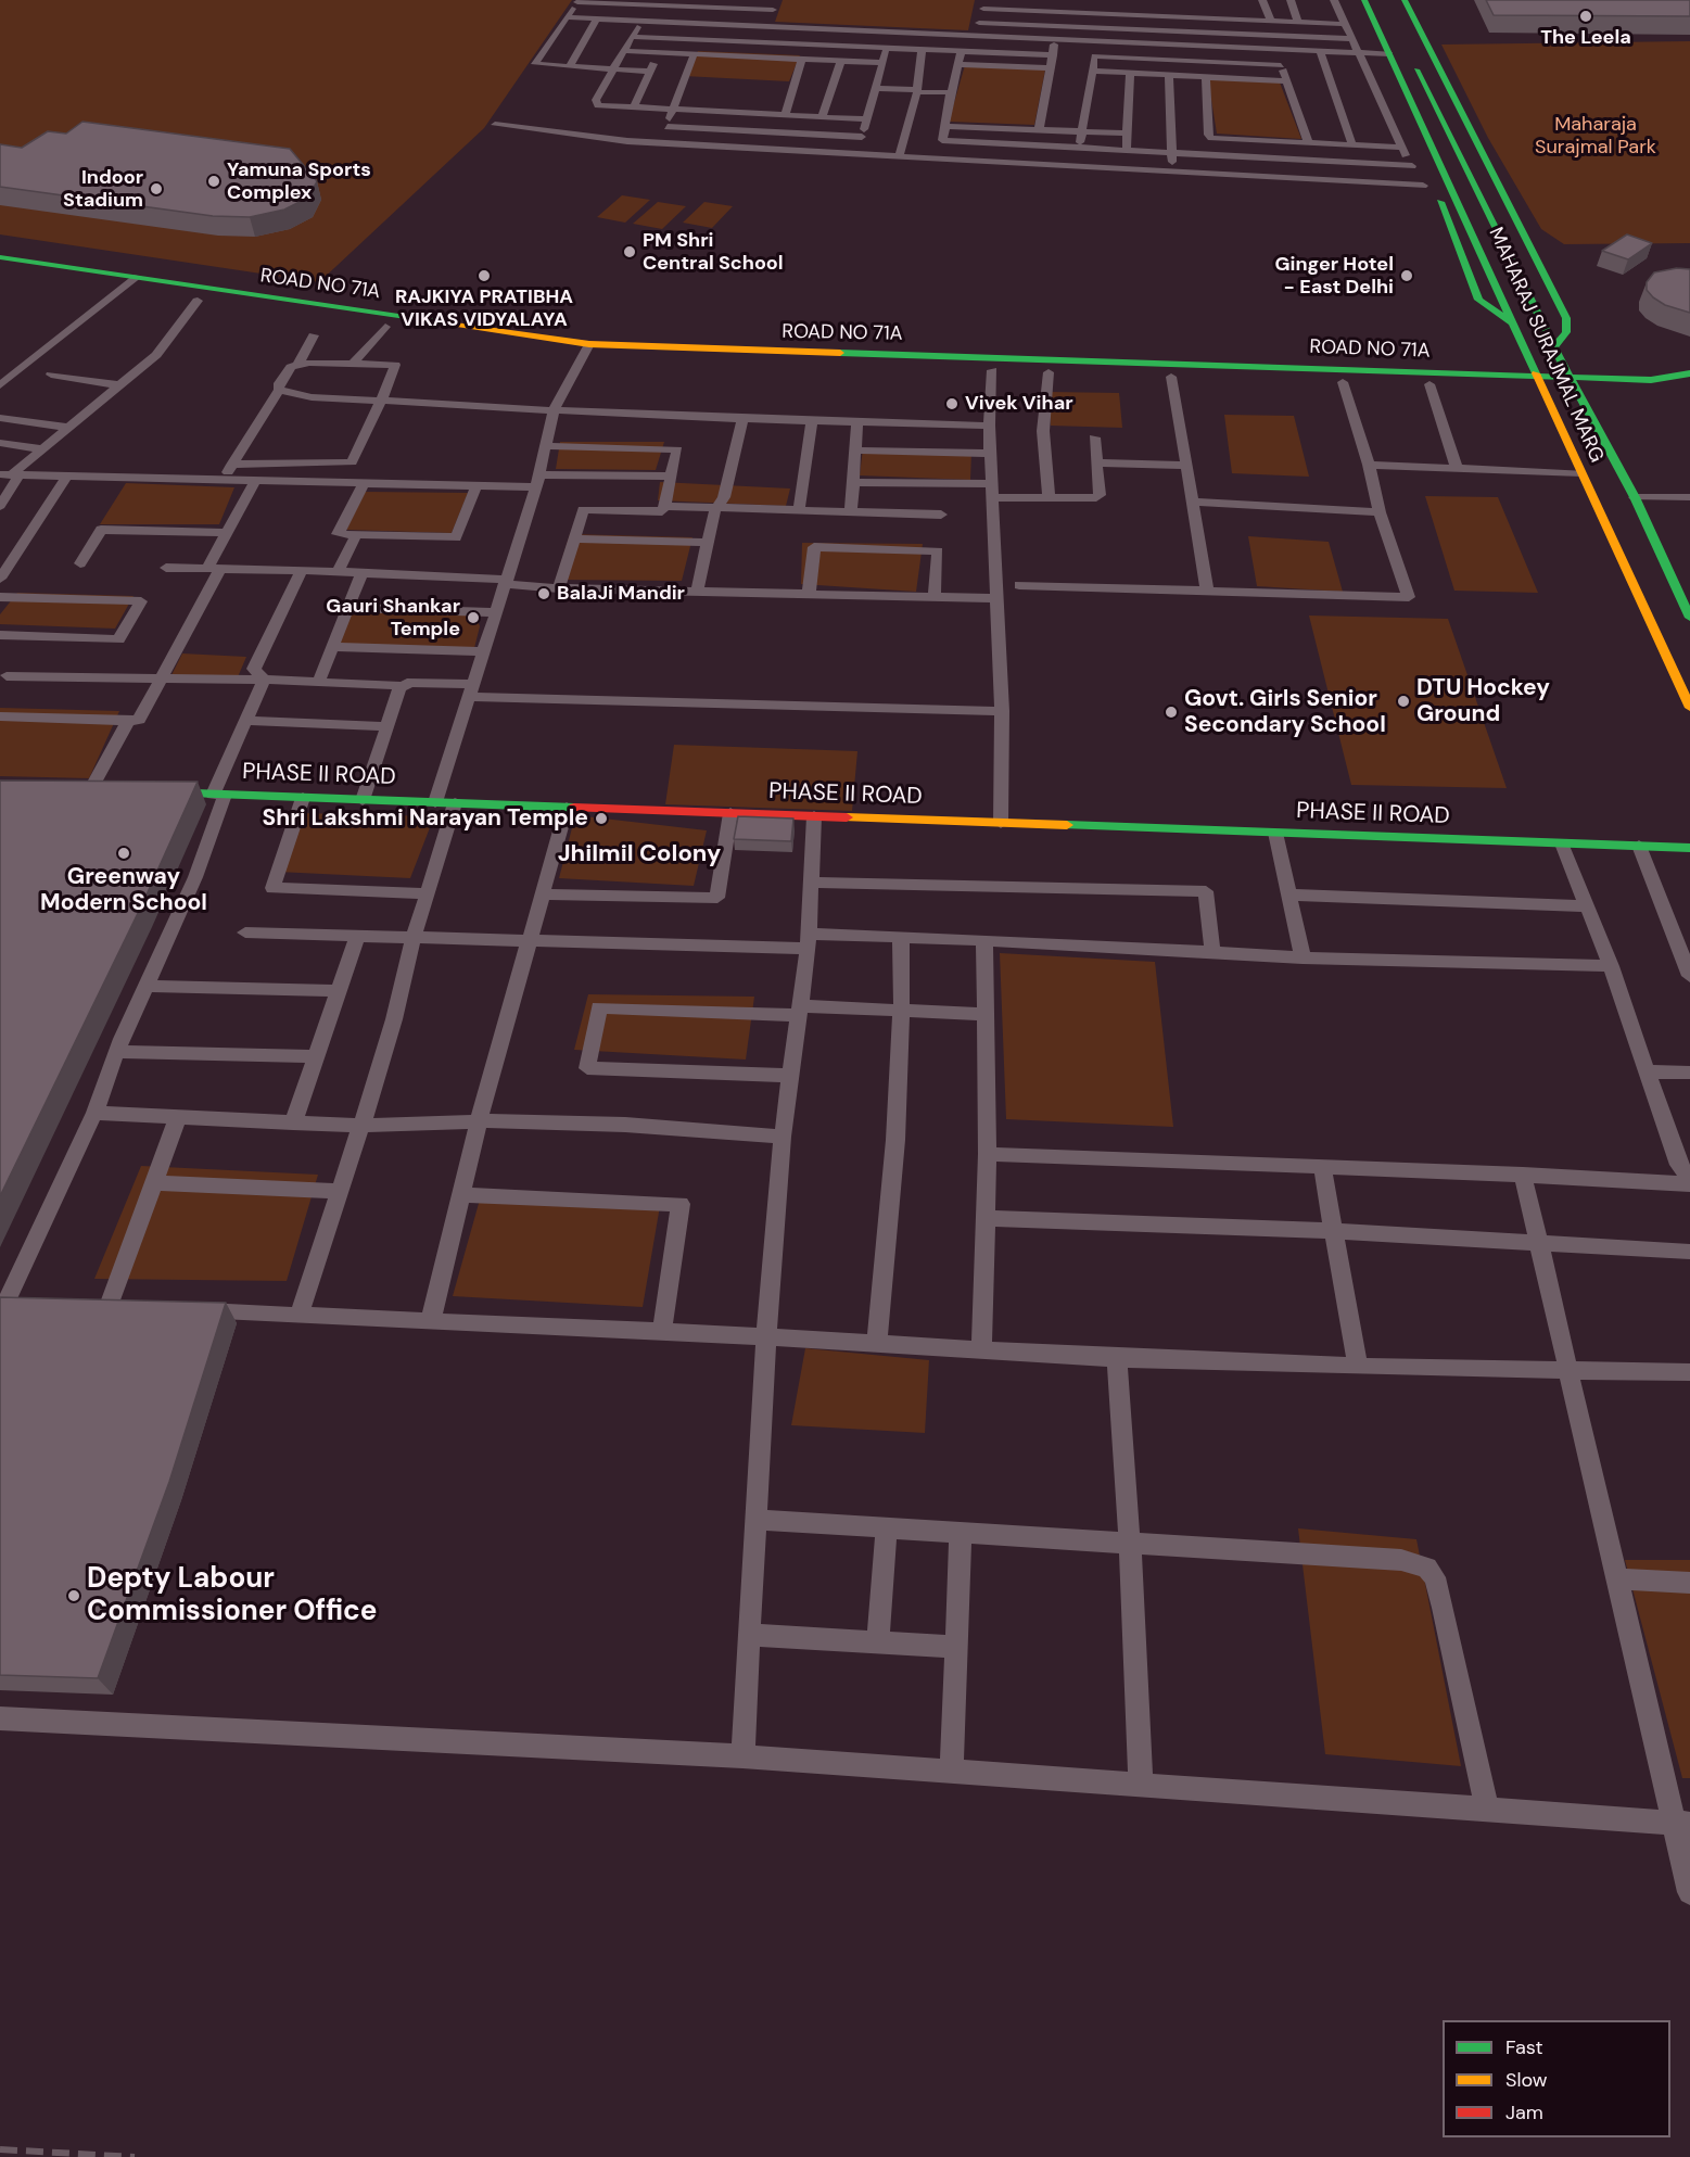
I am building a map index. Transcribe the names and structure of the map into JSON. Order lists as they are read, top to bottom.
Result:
{
  "streets": {
    "street": ["ROAD NO 71A", "MAHARAJ SURAJMAL MARG", "PHASE II ROAD"]
  },
  "crossings": [
    ["ROAD NO 71A", "MAHARAJ SURAJMAL MARG"]
  ],
  "districts": ["Jhilmil Colony"],
  "parks": ["Maharaja Surajmal Park"],
  "places": [
    "The Leela",
    "Yamuna Sports Complex",
    "Indoor Stadium",
    "PM Shri Central School",
    "RAJKIYA PRATIBHA VIKAS VIDYALAYA",
    "Ginger Hotel - East Delhi",
    "Vivek Vihar",
    "BalaJi Mandir",
    "Gauri Shankar Temple",
    "DTU Hockey Ground",
    "Govt. Girls Senior Secondary School",
    "Shri Lakshmi Narayan Temple",
    "Greenway Modern School",
    "Depty Labour Commissioner Office"
  ],
  "legend": ["Fast", "Slow", "Jam"]
}
